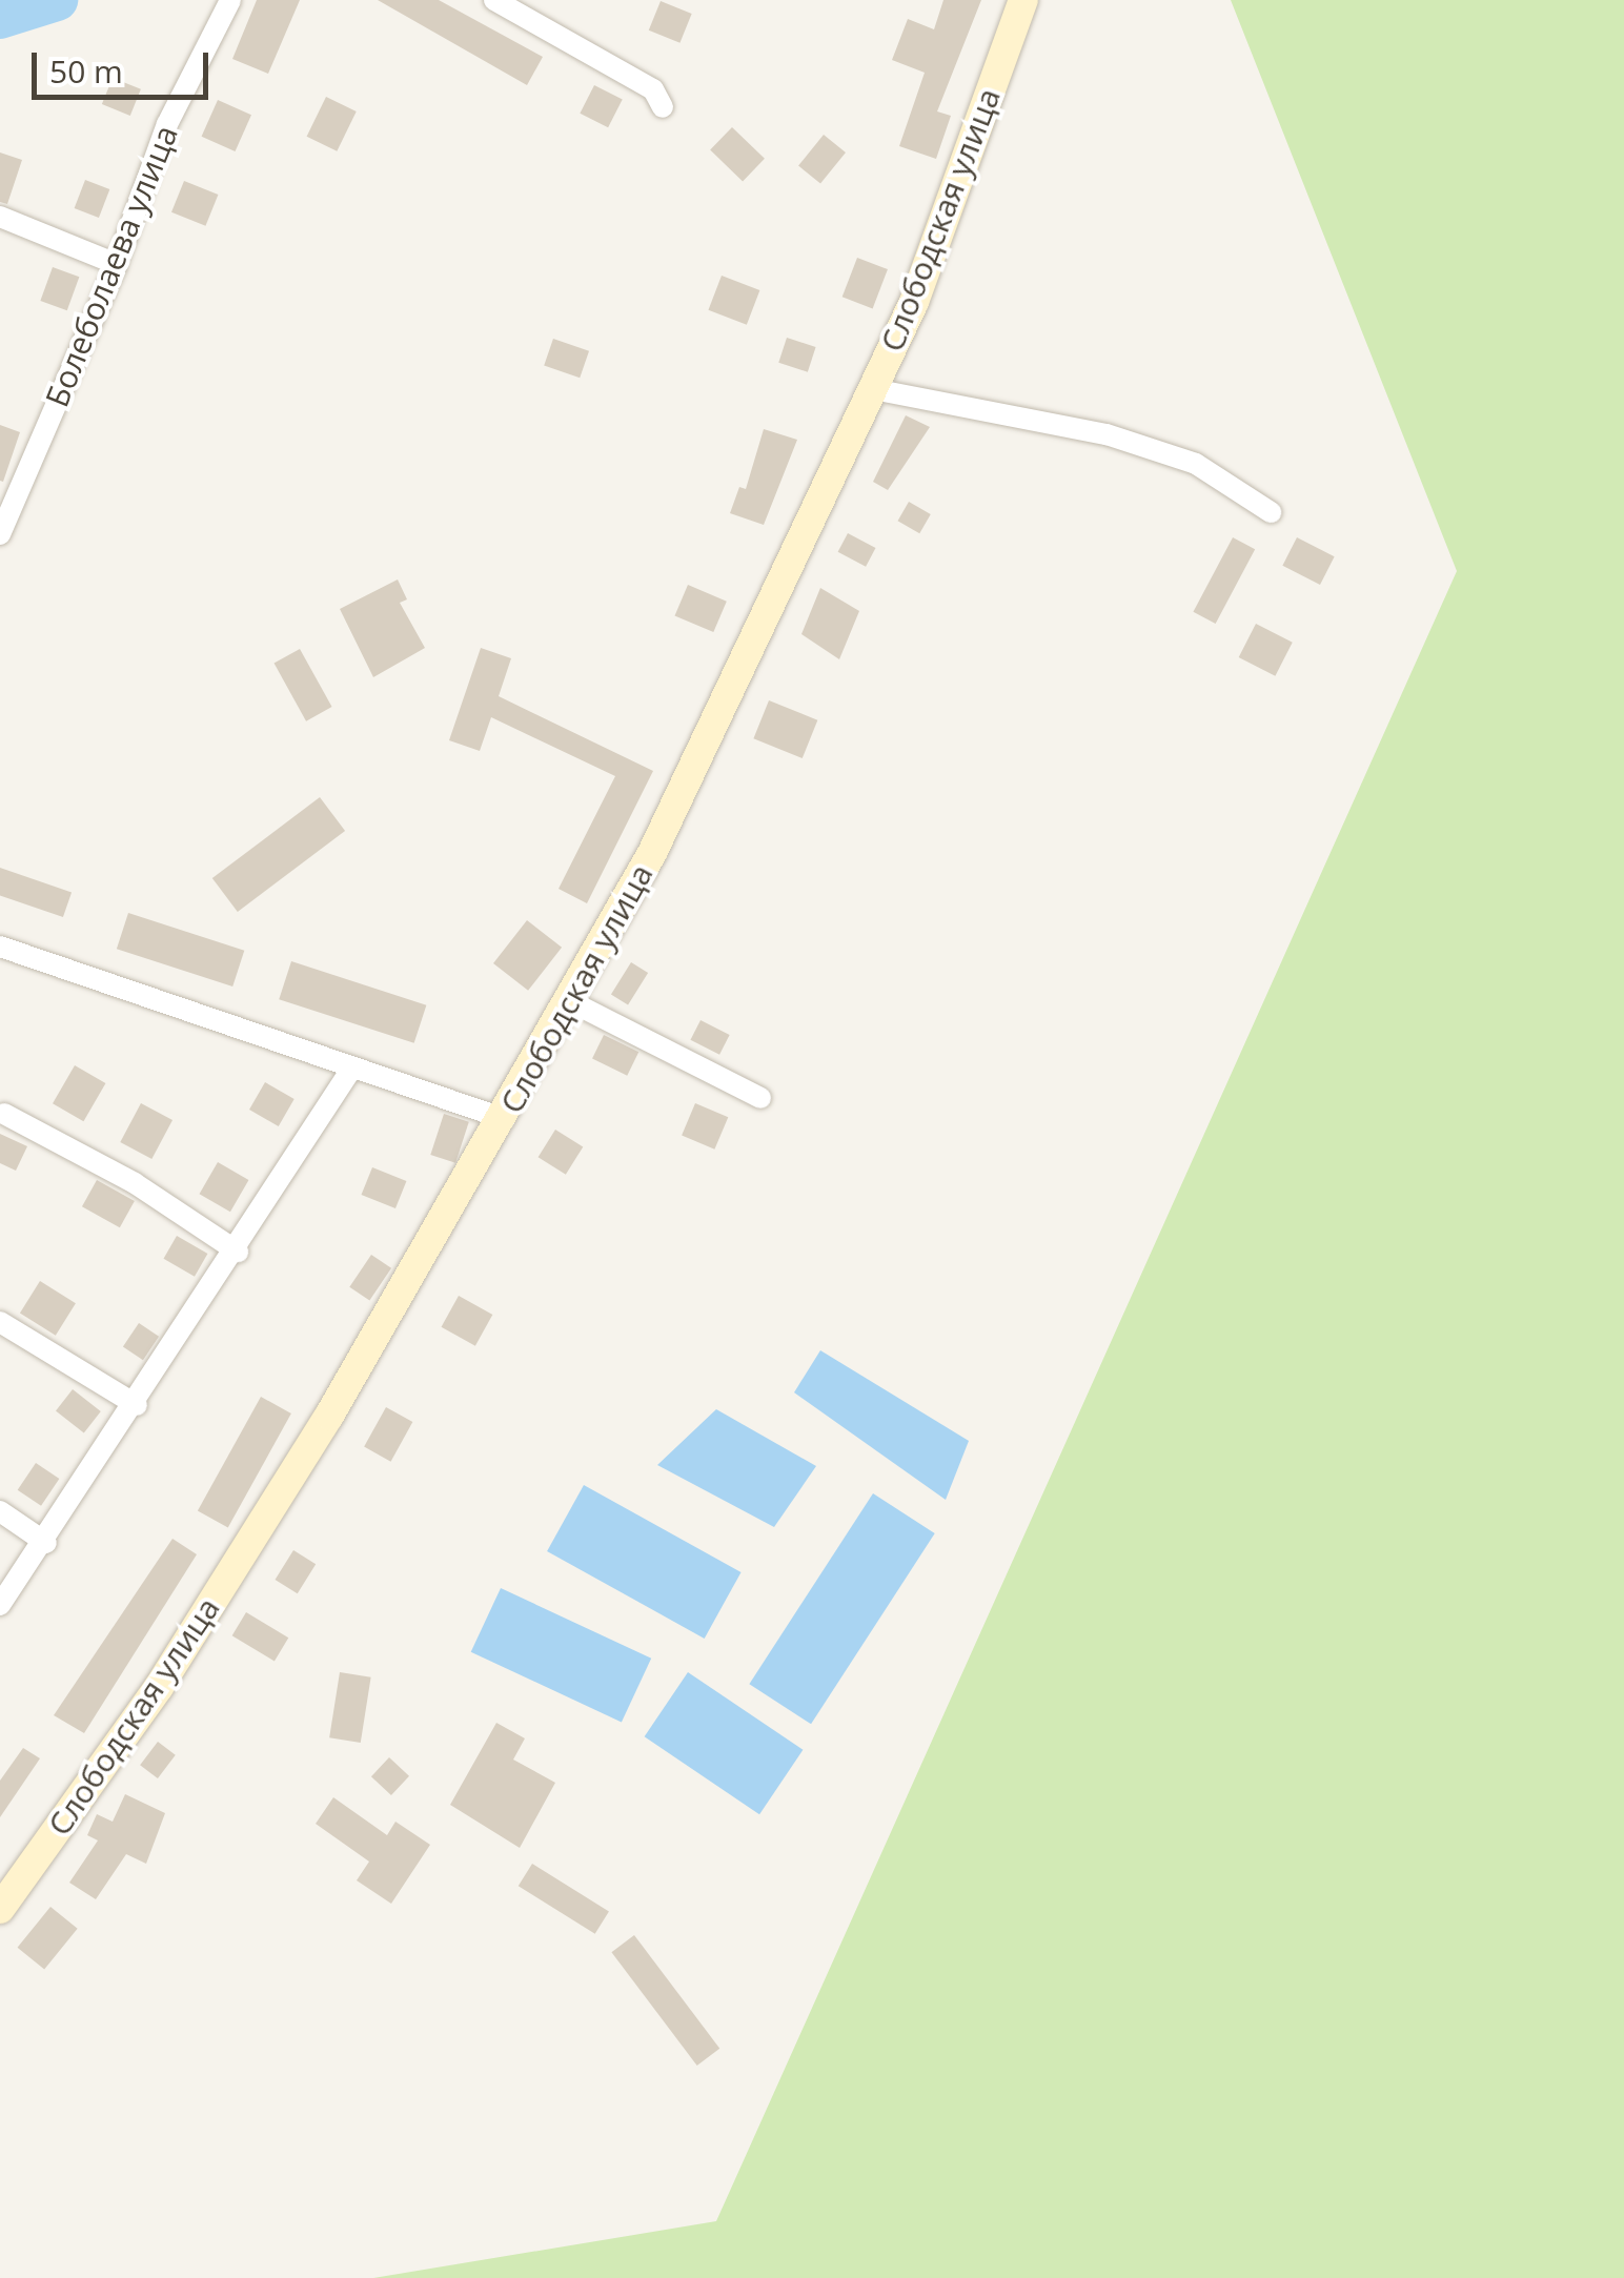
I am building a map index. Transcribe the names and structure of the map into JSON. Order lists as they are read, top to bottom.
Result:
{
  "streets": {
    "street": ["Слободская улица", "Болеболаева улица"]
  },
  "scale_bar": "50 m"
}
